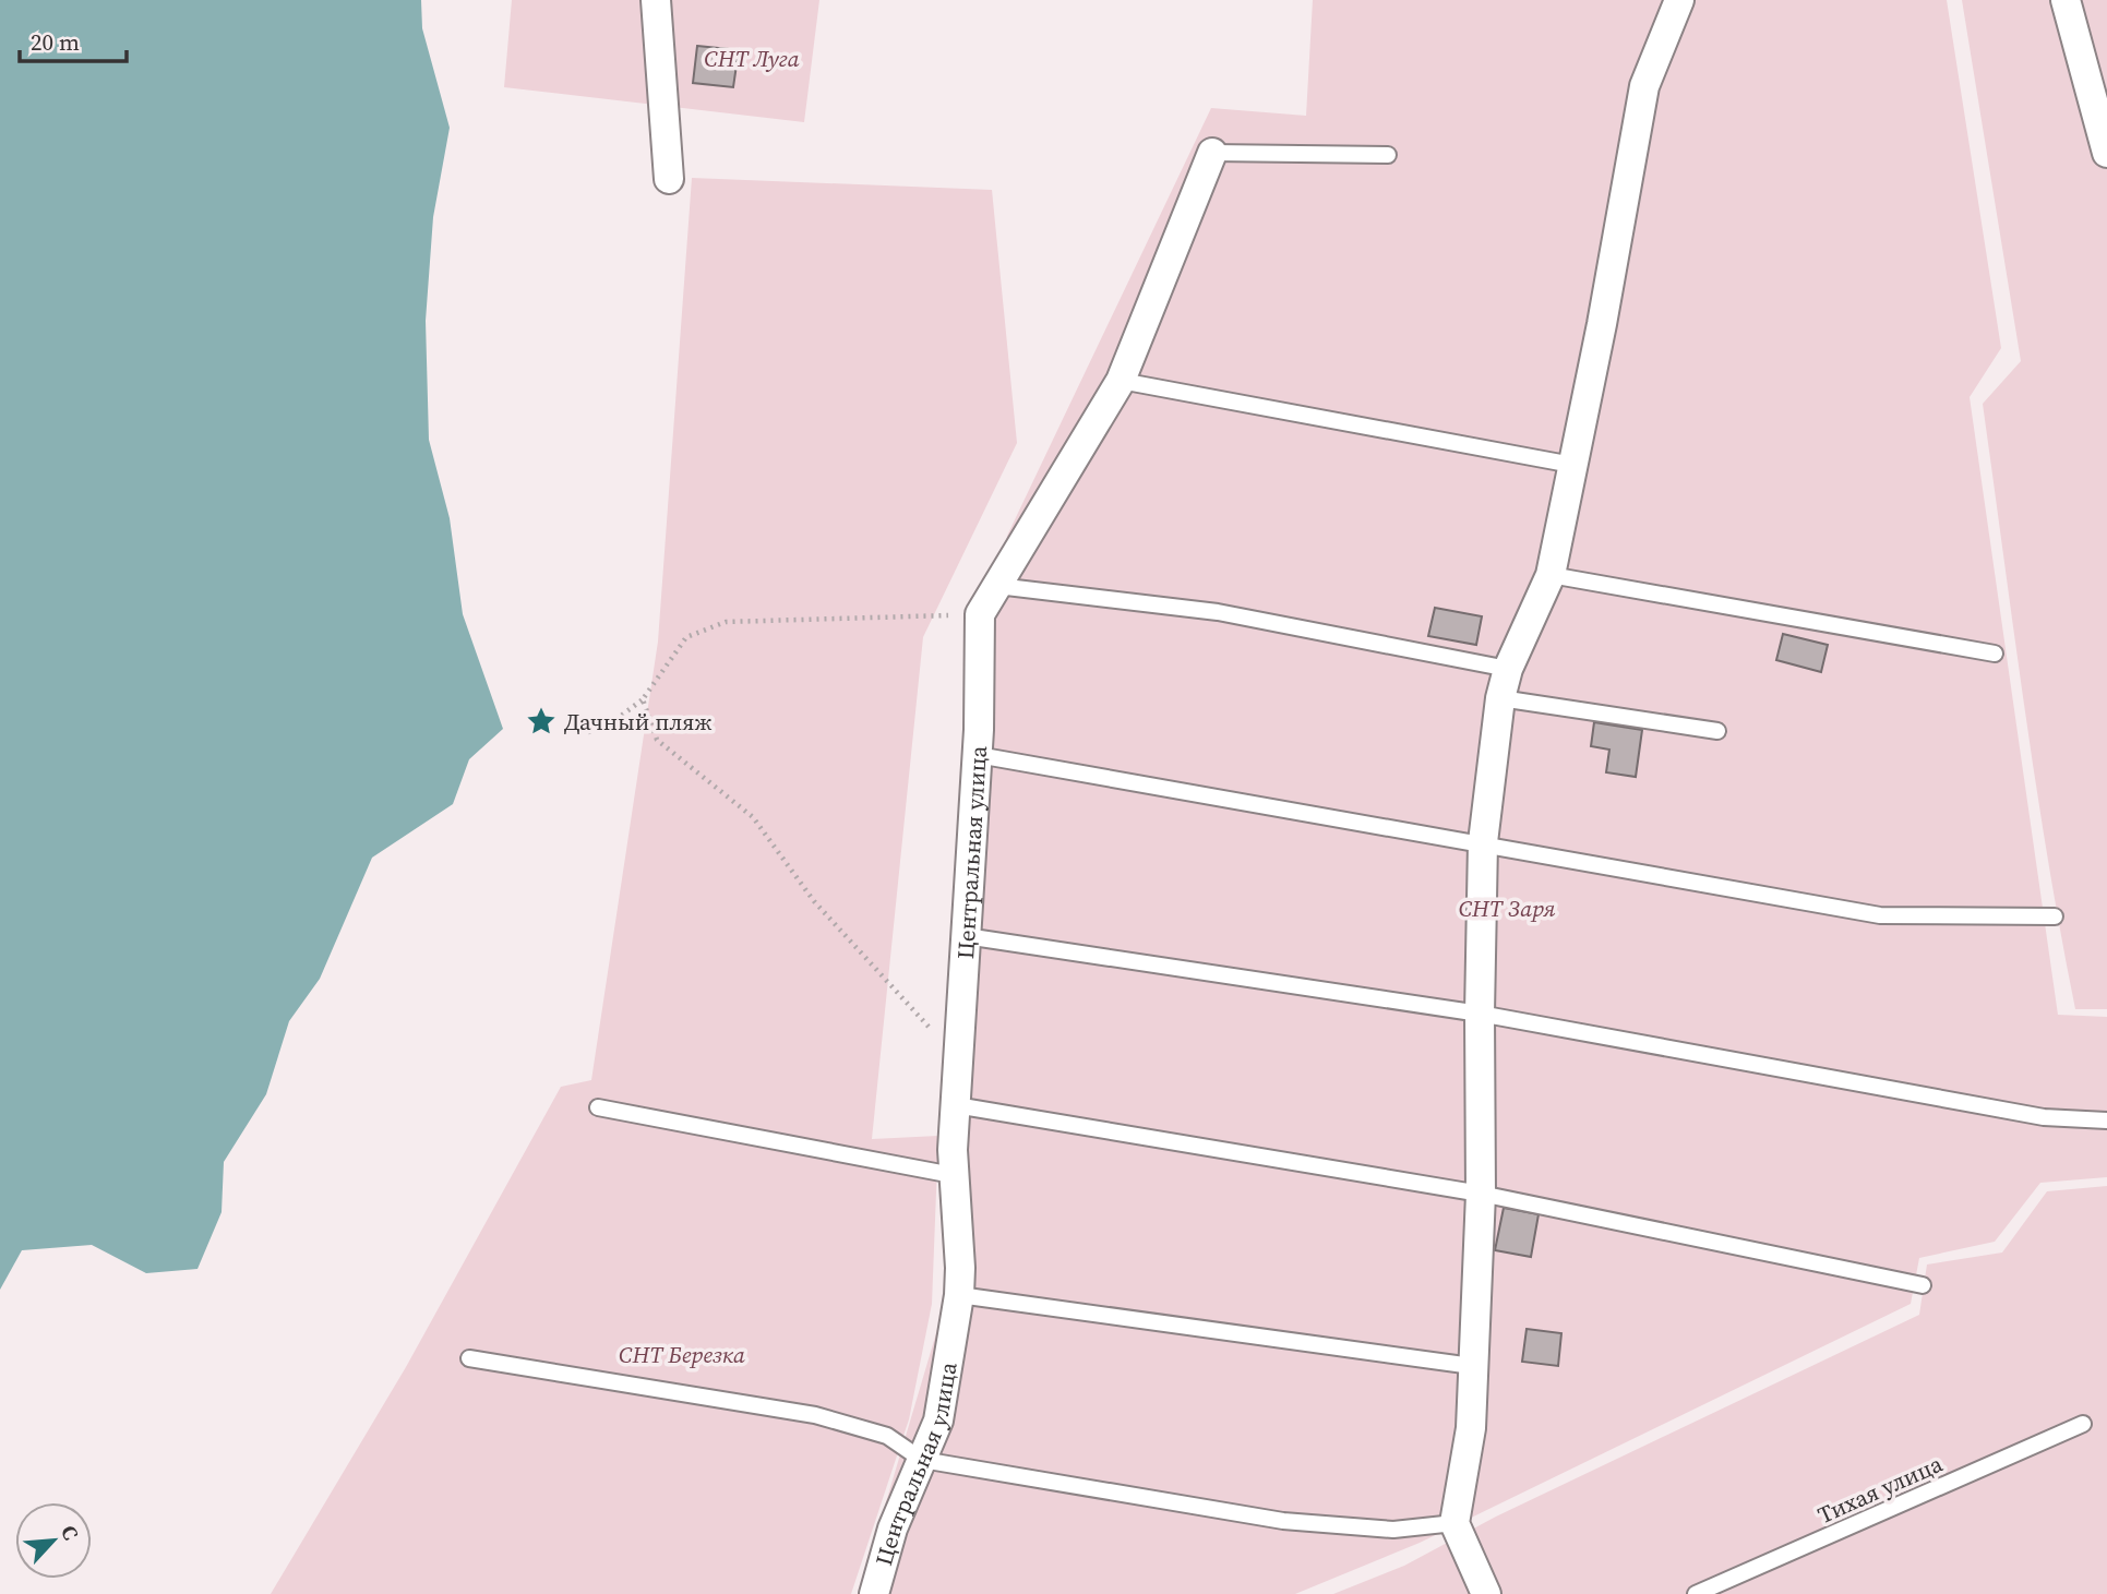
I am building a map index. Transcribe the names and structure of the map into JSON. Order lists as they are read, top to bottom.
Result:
{
  "streets": {
    "street": ["Центральная улица"],
    "lane": ["Тихая улица"]
  },
  "parks": ["СНТ Луга", "СНТ Заря", "СНТ Березка"],
  "places": {
    "place": ["Дачный пляж"]
  },
  "scale_bar": "20 m",
  "north": "top right"
}
